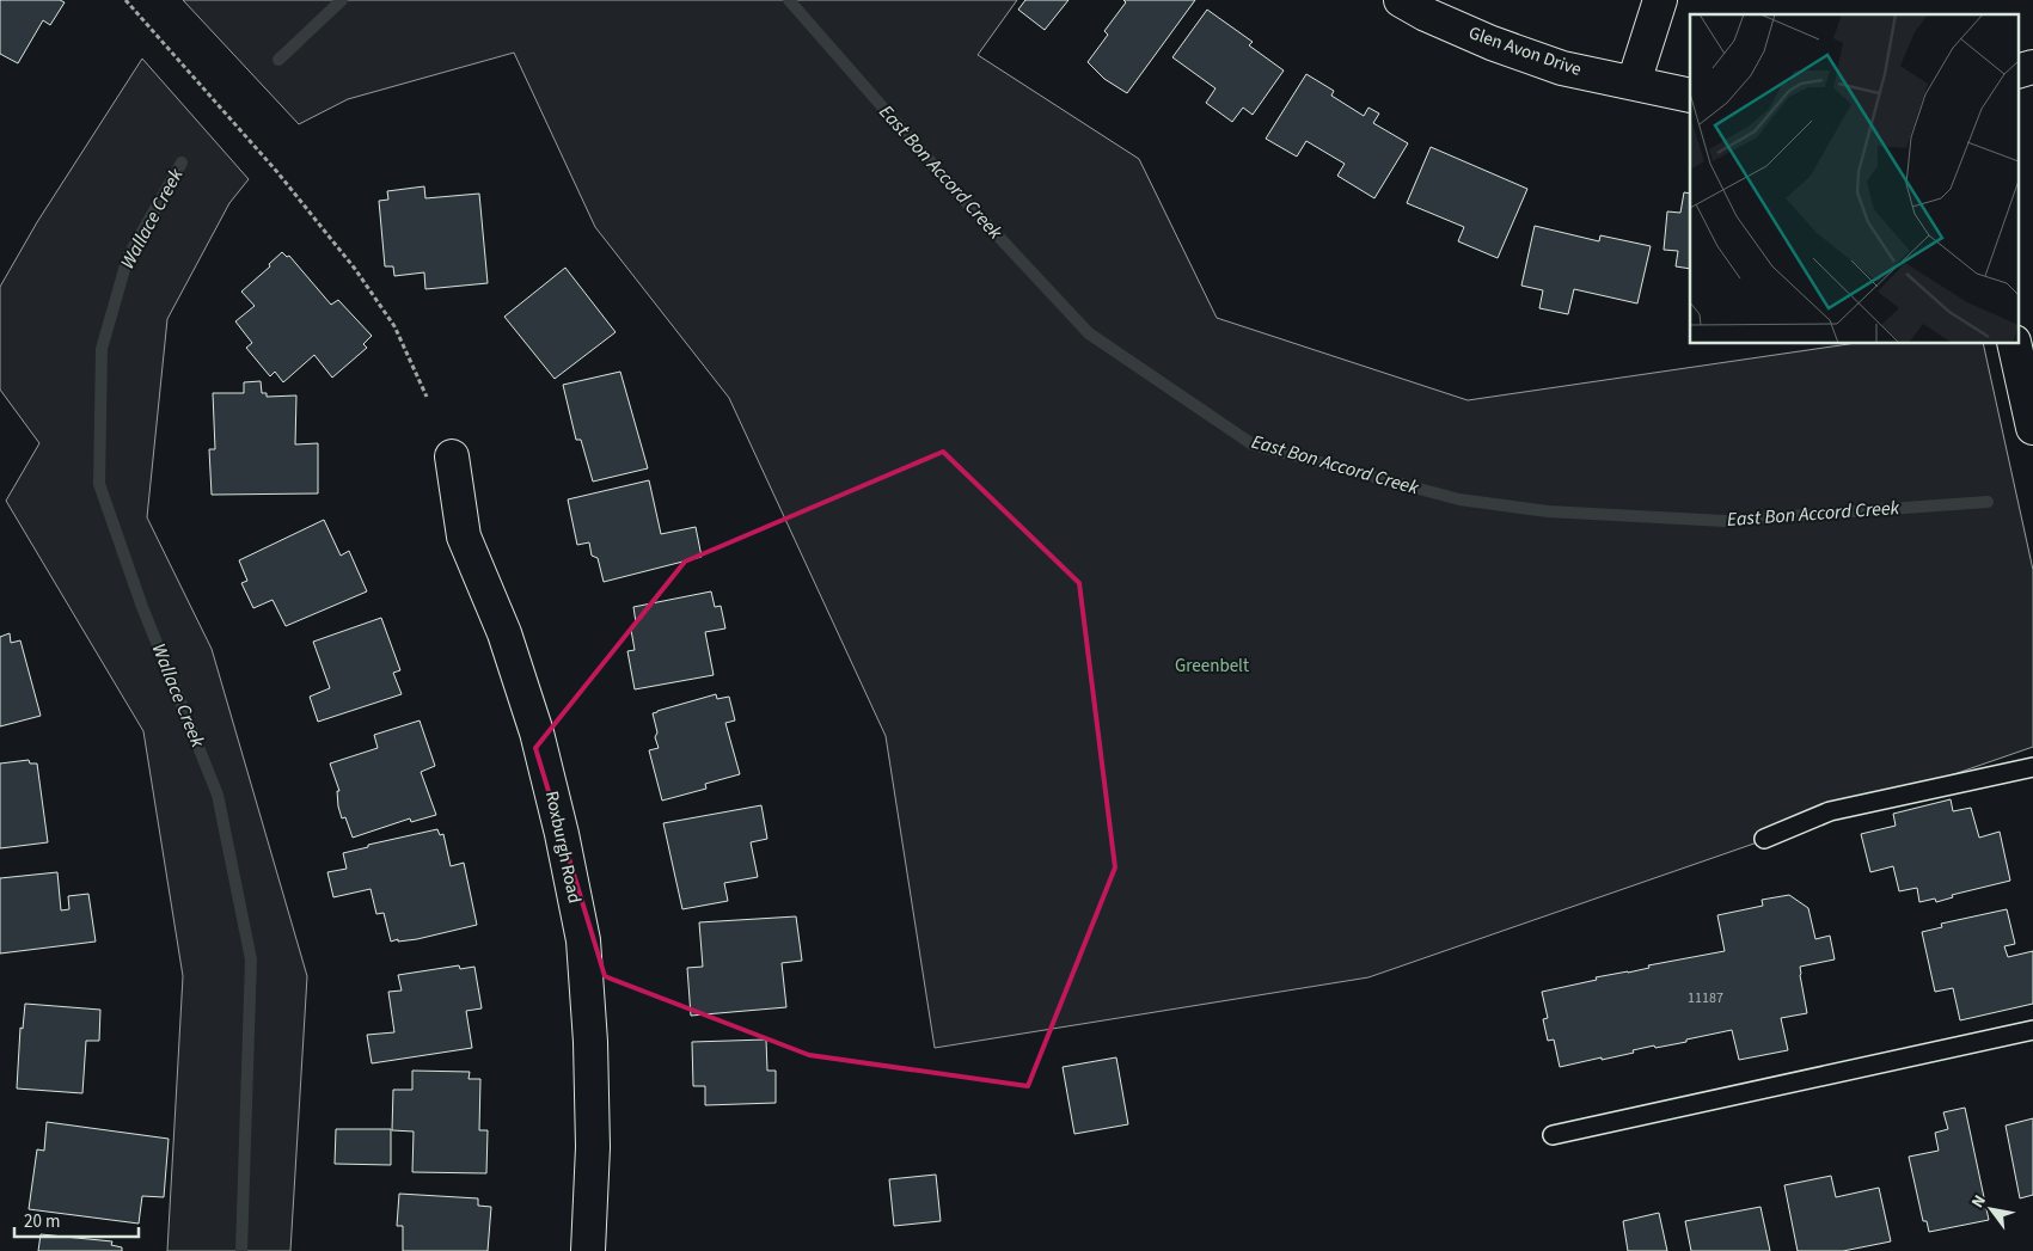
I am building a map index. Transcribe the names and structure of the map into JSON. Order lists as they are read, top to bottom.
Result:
{
  "streets": {
    "street": ["Glen Avon Drive", "Roxburgh Road"]
  },
  "water": ["East Bon Accord Creek", "Wallace Creek"],
  "parks": ["Greenbelt"],
  "house_numbers": ["11187"],
  "scale_bar": "20 m",
  "north": "top left"
}
